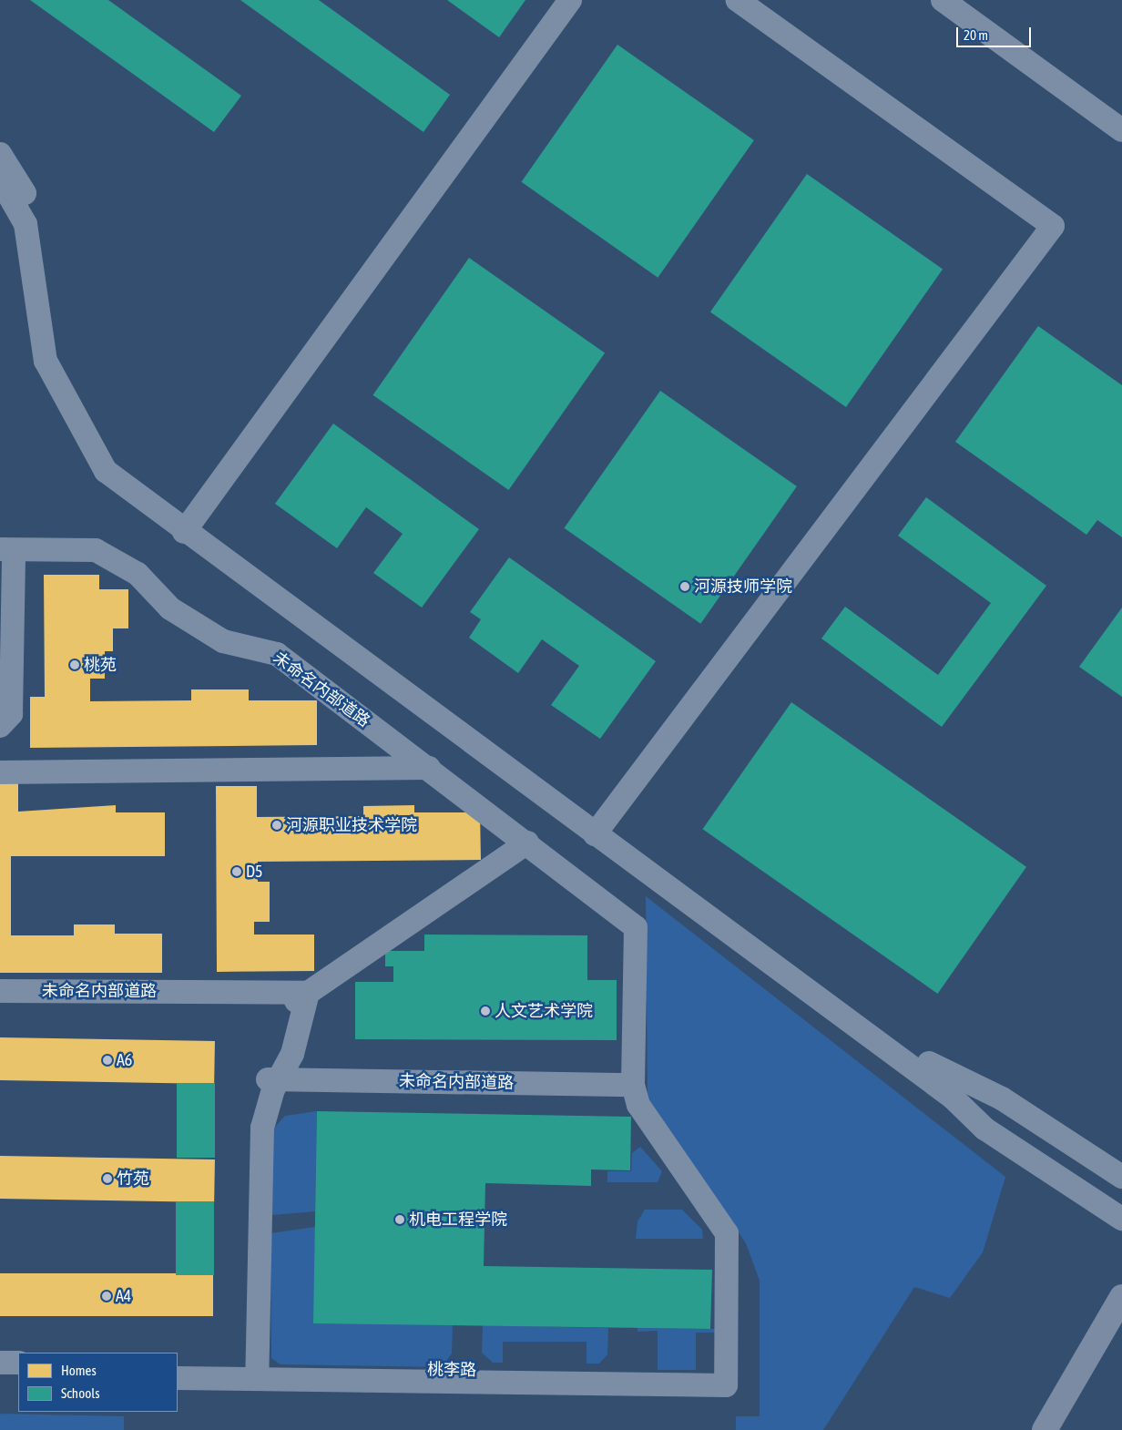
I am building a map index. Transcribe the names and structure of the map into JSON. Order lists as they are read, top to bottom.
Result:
{
  "streets": {
    "street": ["未命名内部道路", "桃李路"]
  },
  "crossings": [
    ["未命名内部道路", "桃李路"]
  ],
  "places": [
    "河源技师学院",
    "桃苑",
    "河源职业技术学院",
    "D5",
    "人文艺术学院",
    "A6",
    "竹苑",
    "机电工程学院",
    "A4"
  ],
  "legend": ["Homes", "Schools"],
  "scale_bar": "20 m"
}
